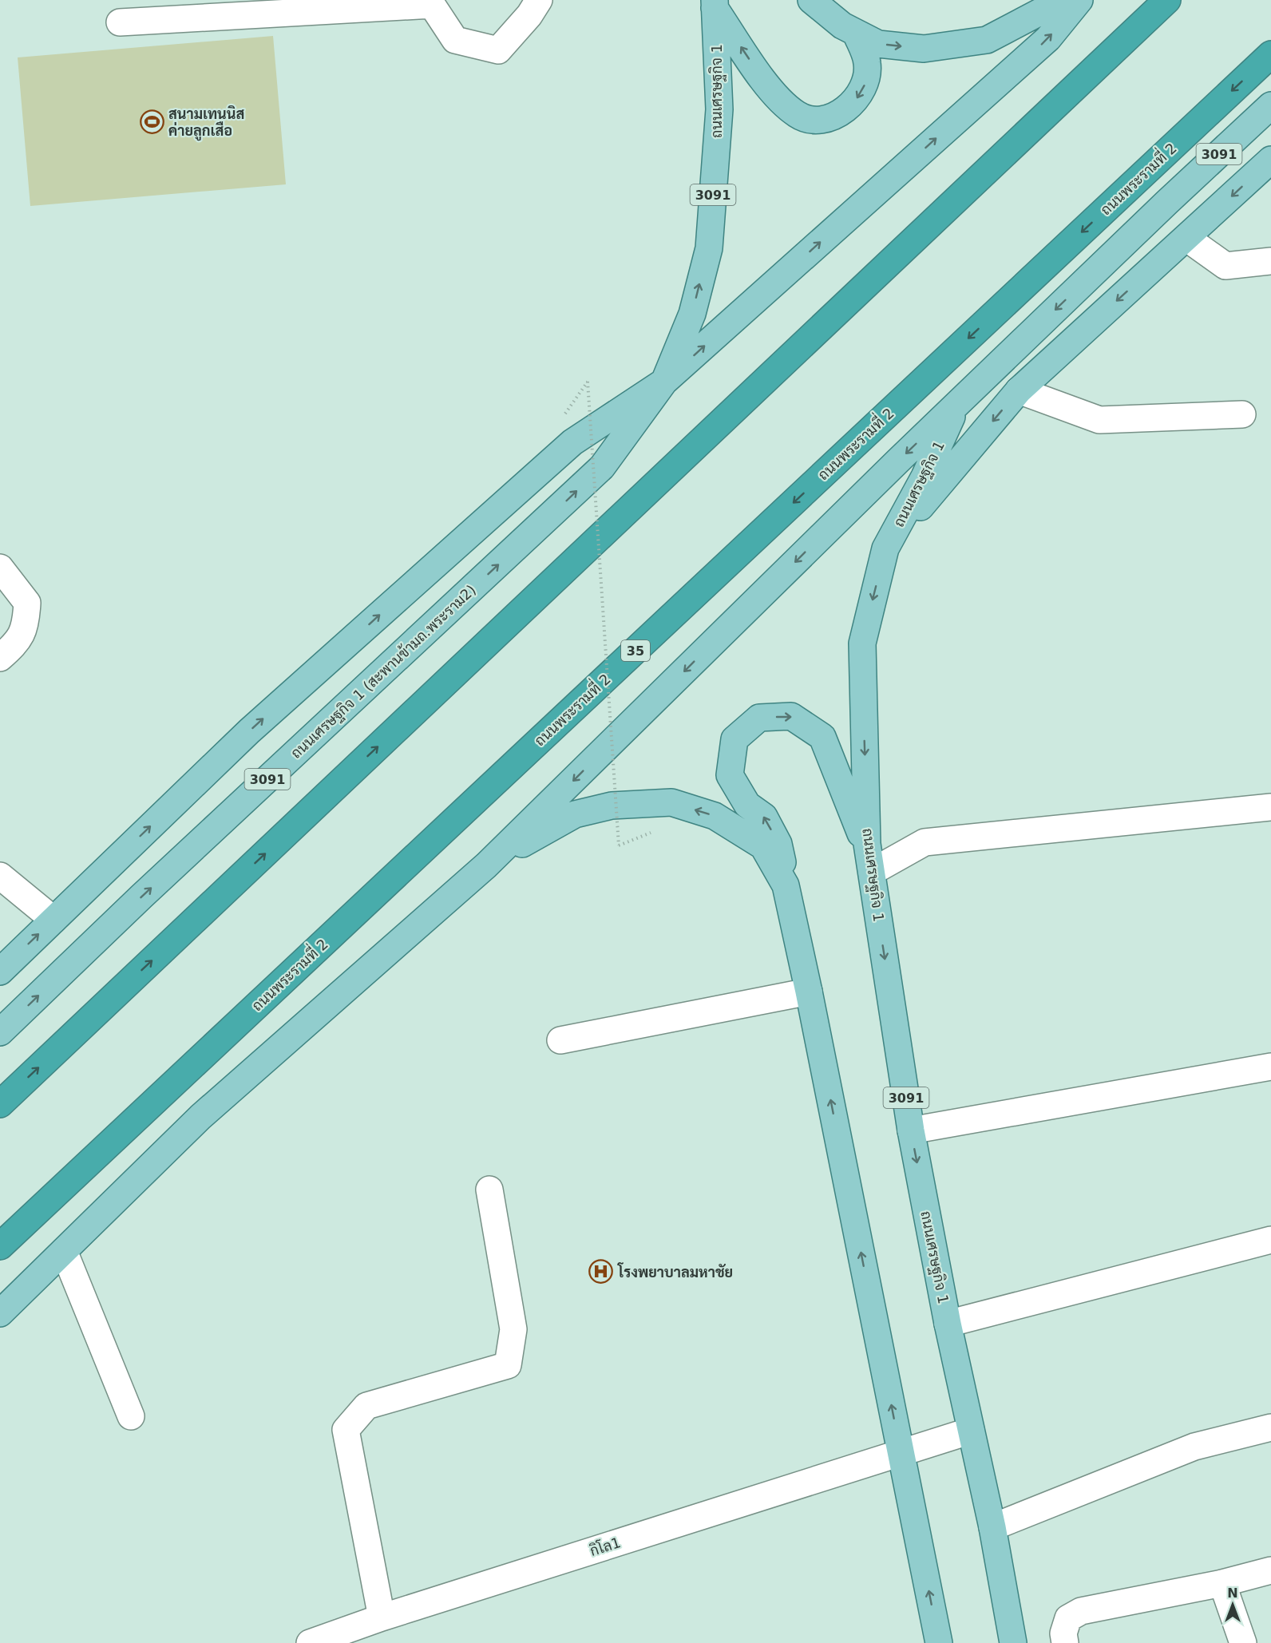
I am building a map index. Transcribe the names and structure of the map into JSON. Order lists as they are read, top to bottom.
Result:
{
  "streets": {
    "highway": ["ถนนพระรามที่ 2", "35"],
    "main road": ["ถนนเศรษฐกิจ 1", "3091", "ถนนเศรษฐกิจ 1 (สะพานข้ามถ.พระราม2)"],
    "street": ["กิโล1"]
  },
  "crossings": [
    ["ถนนเศรษฐกิจ 1", "ถนนเศรษฐกิจ 1 (สะพานข้ามถ.พระราม2)"],
    ["ถนนเศรษฐกิจ 1", "กิโล1"]
  ],
  "places": {
    "sports": ["สนามเทนนิส ค่ายลูกเสือ"],
    "hospital": ["โรงพยาบาลมหาชัย"]
  },
  "north": "top"
}
